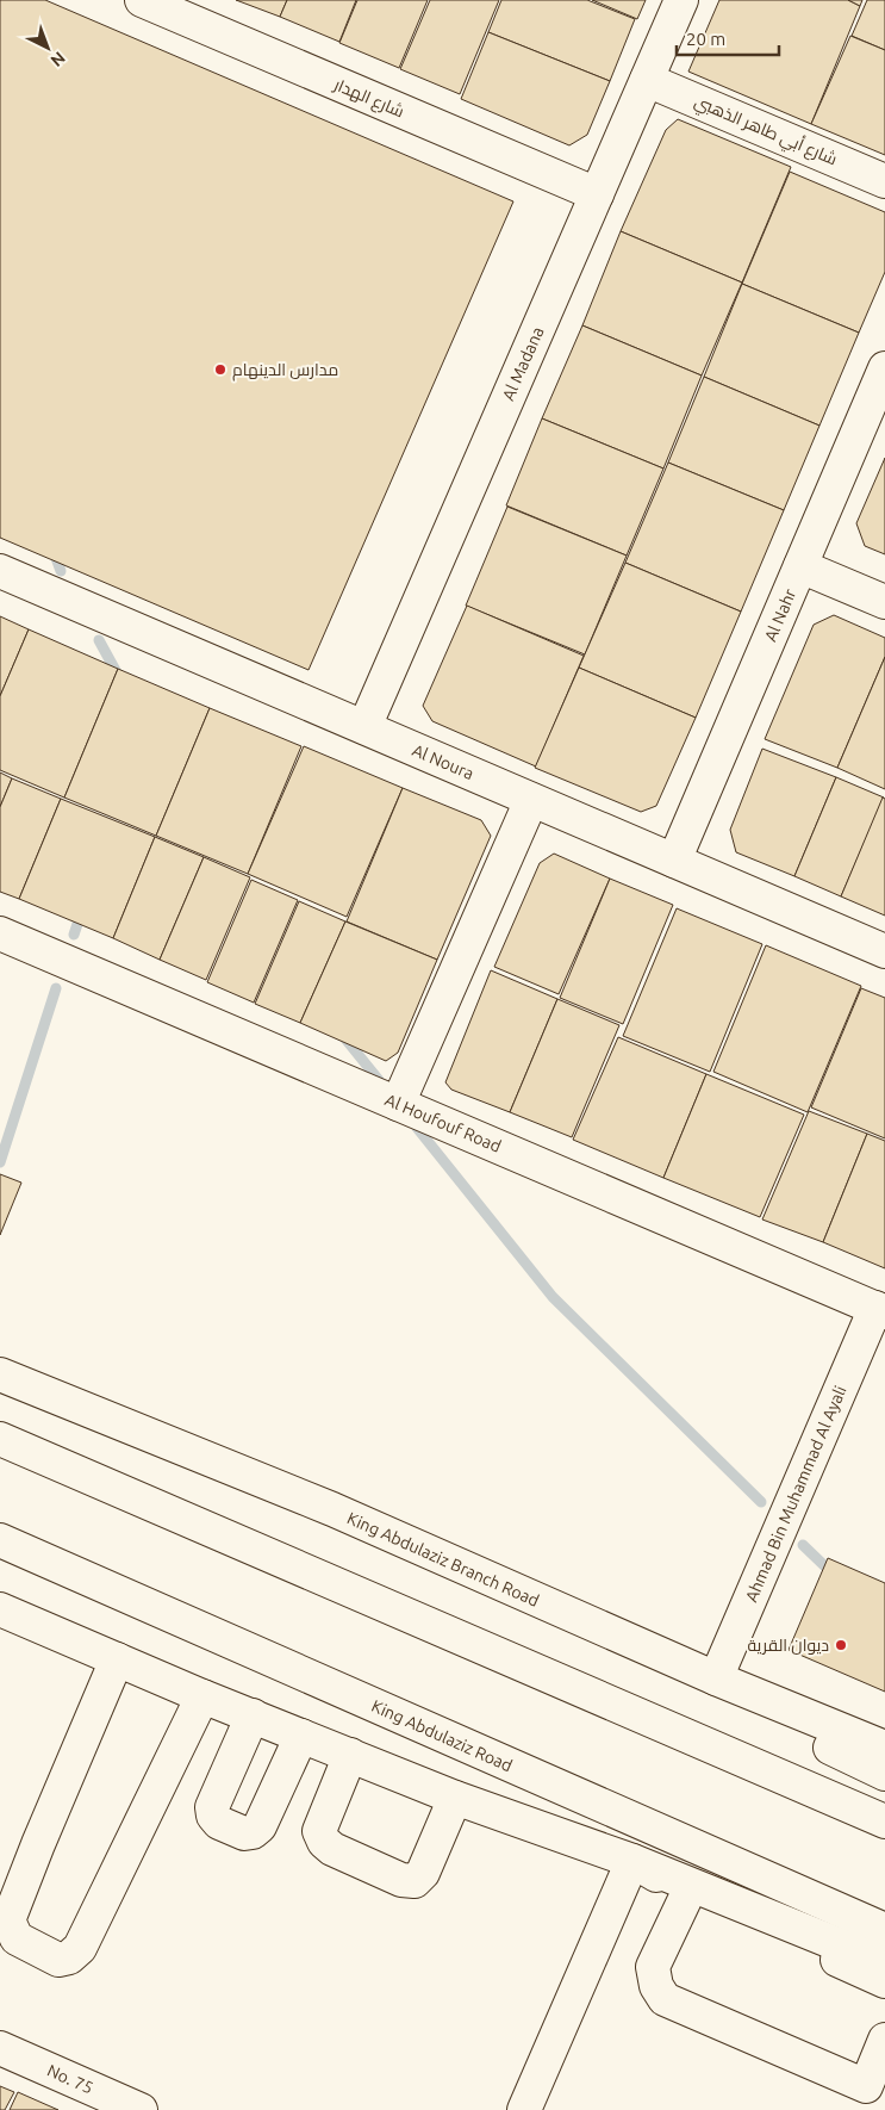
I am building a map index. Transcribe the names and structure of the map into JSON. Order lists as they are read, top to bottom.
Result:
{
  "streets": {
    "street": [
      "شارع الهدار",
      "شارع أبي طاهر الذهبي",
      "Al Madana",
      "Al Nahr",
      "Al Noura",
      "Al Houfouf Road",
      "Ahmad Bin Muhammad Al Ayali",
      "King Abdulaziz Branch Road",
      "King Abdulaziz Road",
      "No. 75"
    ]
  },
  "crossings": [
    ["شارع الهدار", "Al Madana"],
    ["شارع أبي طاهر الذهبي", "Al Madana"],
    ["Al Madana", "Al Noura"],
    ["Al Nahr", "Al Noura"],
    ["Al Houfouf Road", "Ahmad Bin Muhammad Al Ayali"],
    ["Ahmad Bin Muhammad Al Ayali", "King Abdulaziz Branch Road"]
  ],
  "places": ["مدارس الدينهام", "ديوان القرية"],
  "scale_bar": "20 m",
  "north": "bottom right"
}
